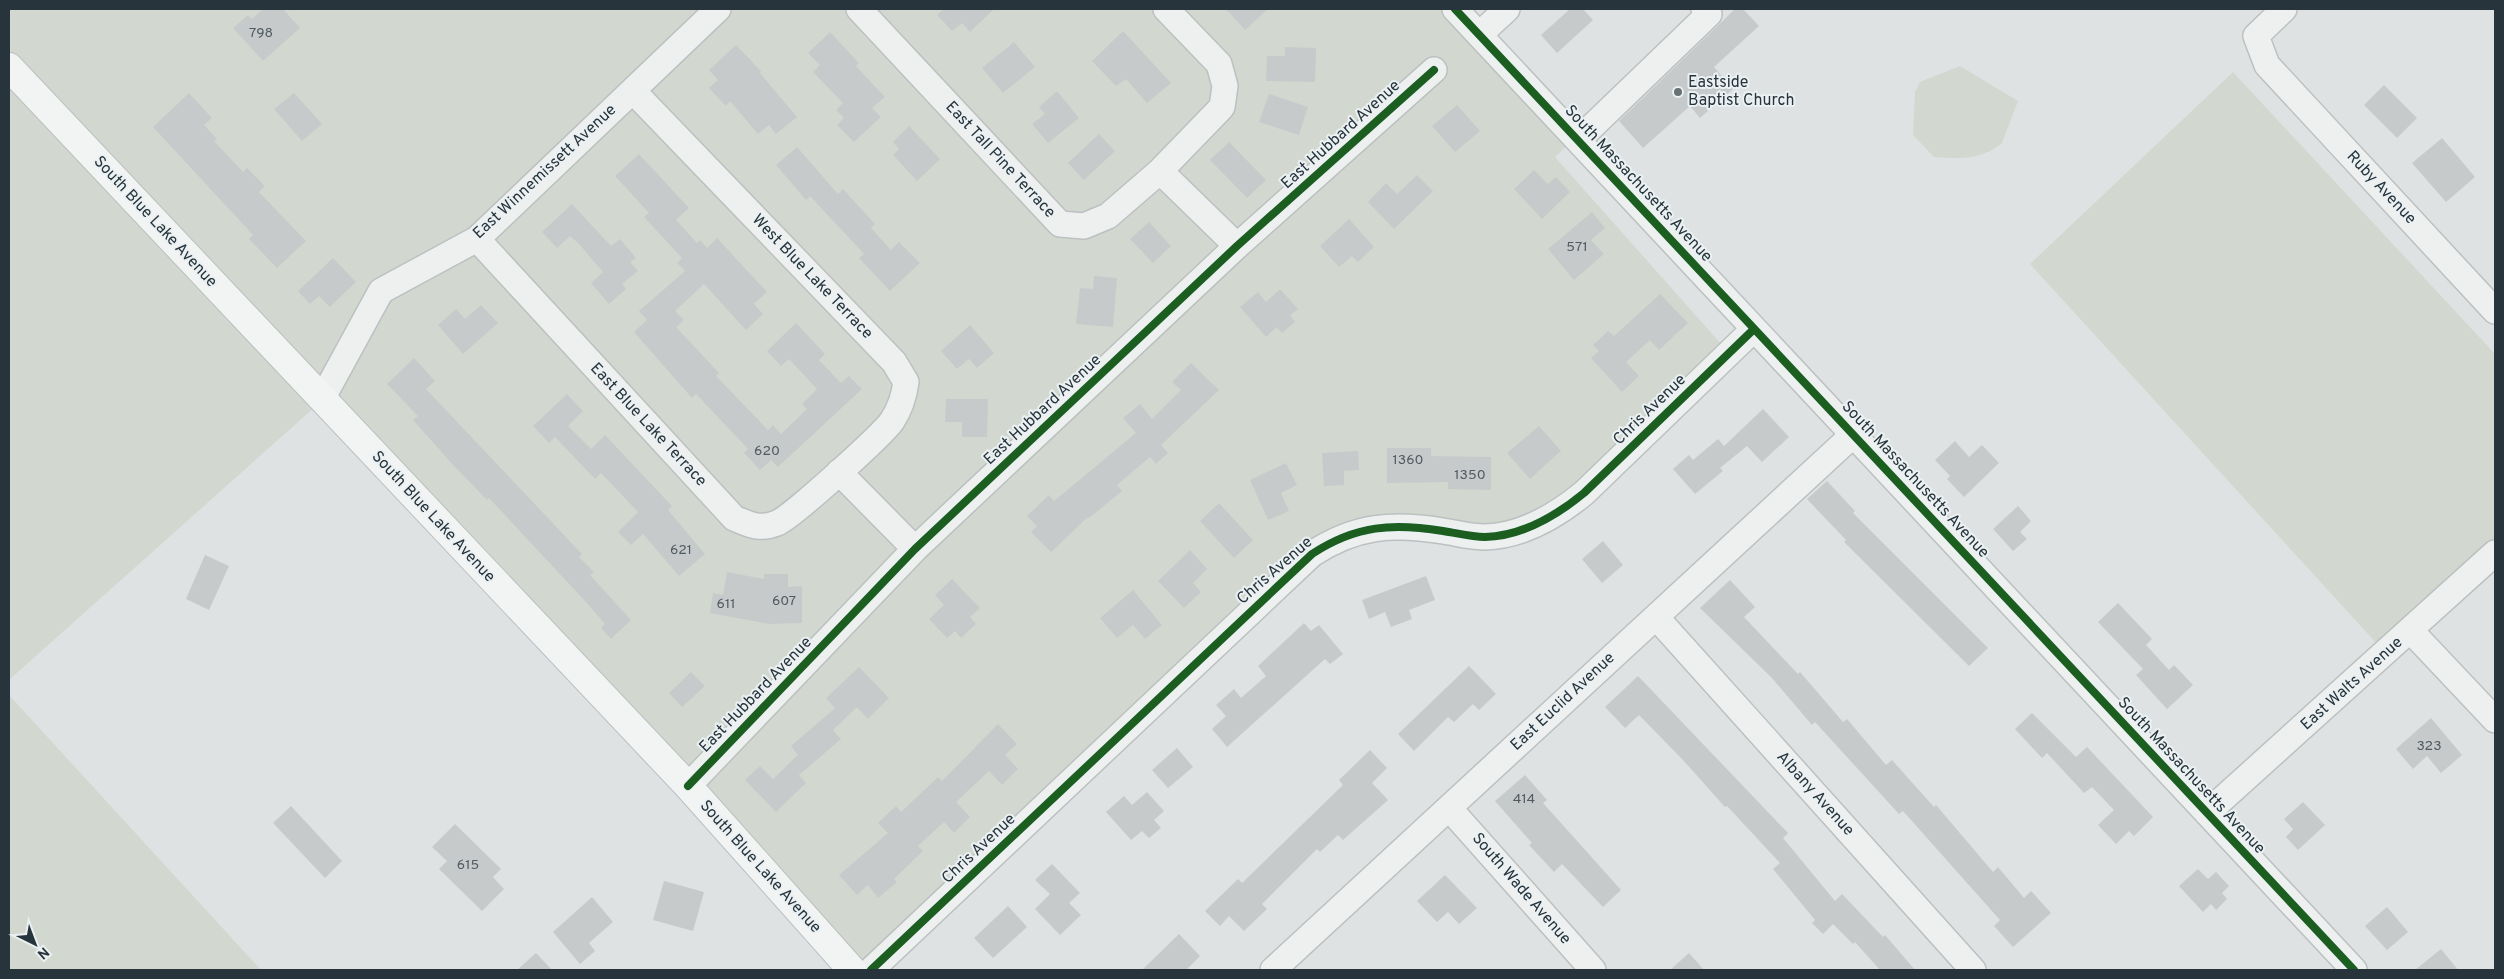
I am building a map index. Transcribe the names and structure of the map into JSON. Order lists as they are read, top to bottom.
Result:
{
  "streets": {
    "main road": ["South Blue Lake Avenue"],
    "street": [
      "East Hubbard Avenue",
      "East Tall Pine Terrace",
      "East Winnemissett Avenue",
      "South Massachusetts Avenue",
      "Ruby Avenue",
      "West Blue Lake Terrace",
      "Chris Avenue",
      "East Blue Lake Terrace",
      "East Walts Avenue",
      "East Euclid Avenue",
      "Albany Avenue",
      "South Wade Avenue"
    ]
  },
  "crossings": [
    ["East Hubbard Avenue", "South Blue Lake Avenue"],
    ["East Winnemissett Avenue", "South Blue Lake Avenue"],
    ["East Winnemissett Avenue", "West Blue Lake Terrace"],
    ["East Winnemissett Avenue", "East Blue Lake Terrace"],
    ["South Massachusetts Avenue", "Chris Avenue"],
    ["South Massachusetts Avenue", "East Walts Avenue"],
    ["South Massachusetts Avenue", "East Euclid Avenue"],
    ["West Blue Lake Terrace", "East Blue Lake Terrace"],
    ["East Euclid Avenue", "Albany Avenue"],
    ["East Euclid Avenue", "South Wade Avenue"]
  ],
  "places": ["Eastside Baptist Church"],
  "house_numbers": [
    "798",
    "571",
    "620",
    "1360",
    "1350",
    "621",
    "607",
    "611",
    "323",
    "414",
    "615"
  ],
  "north": "bottom right"
}
